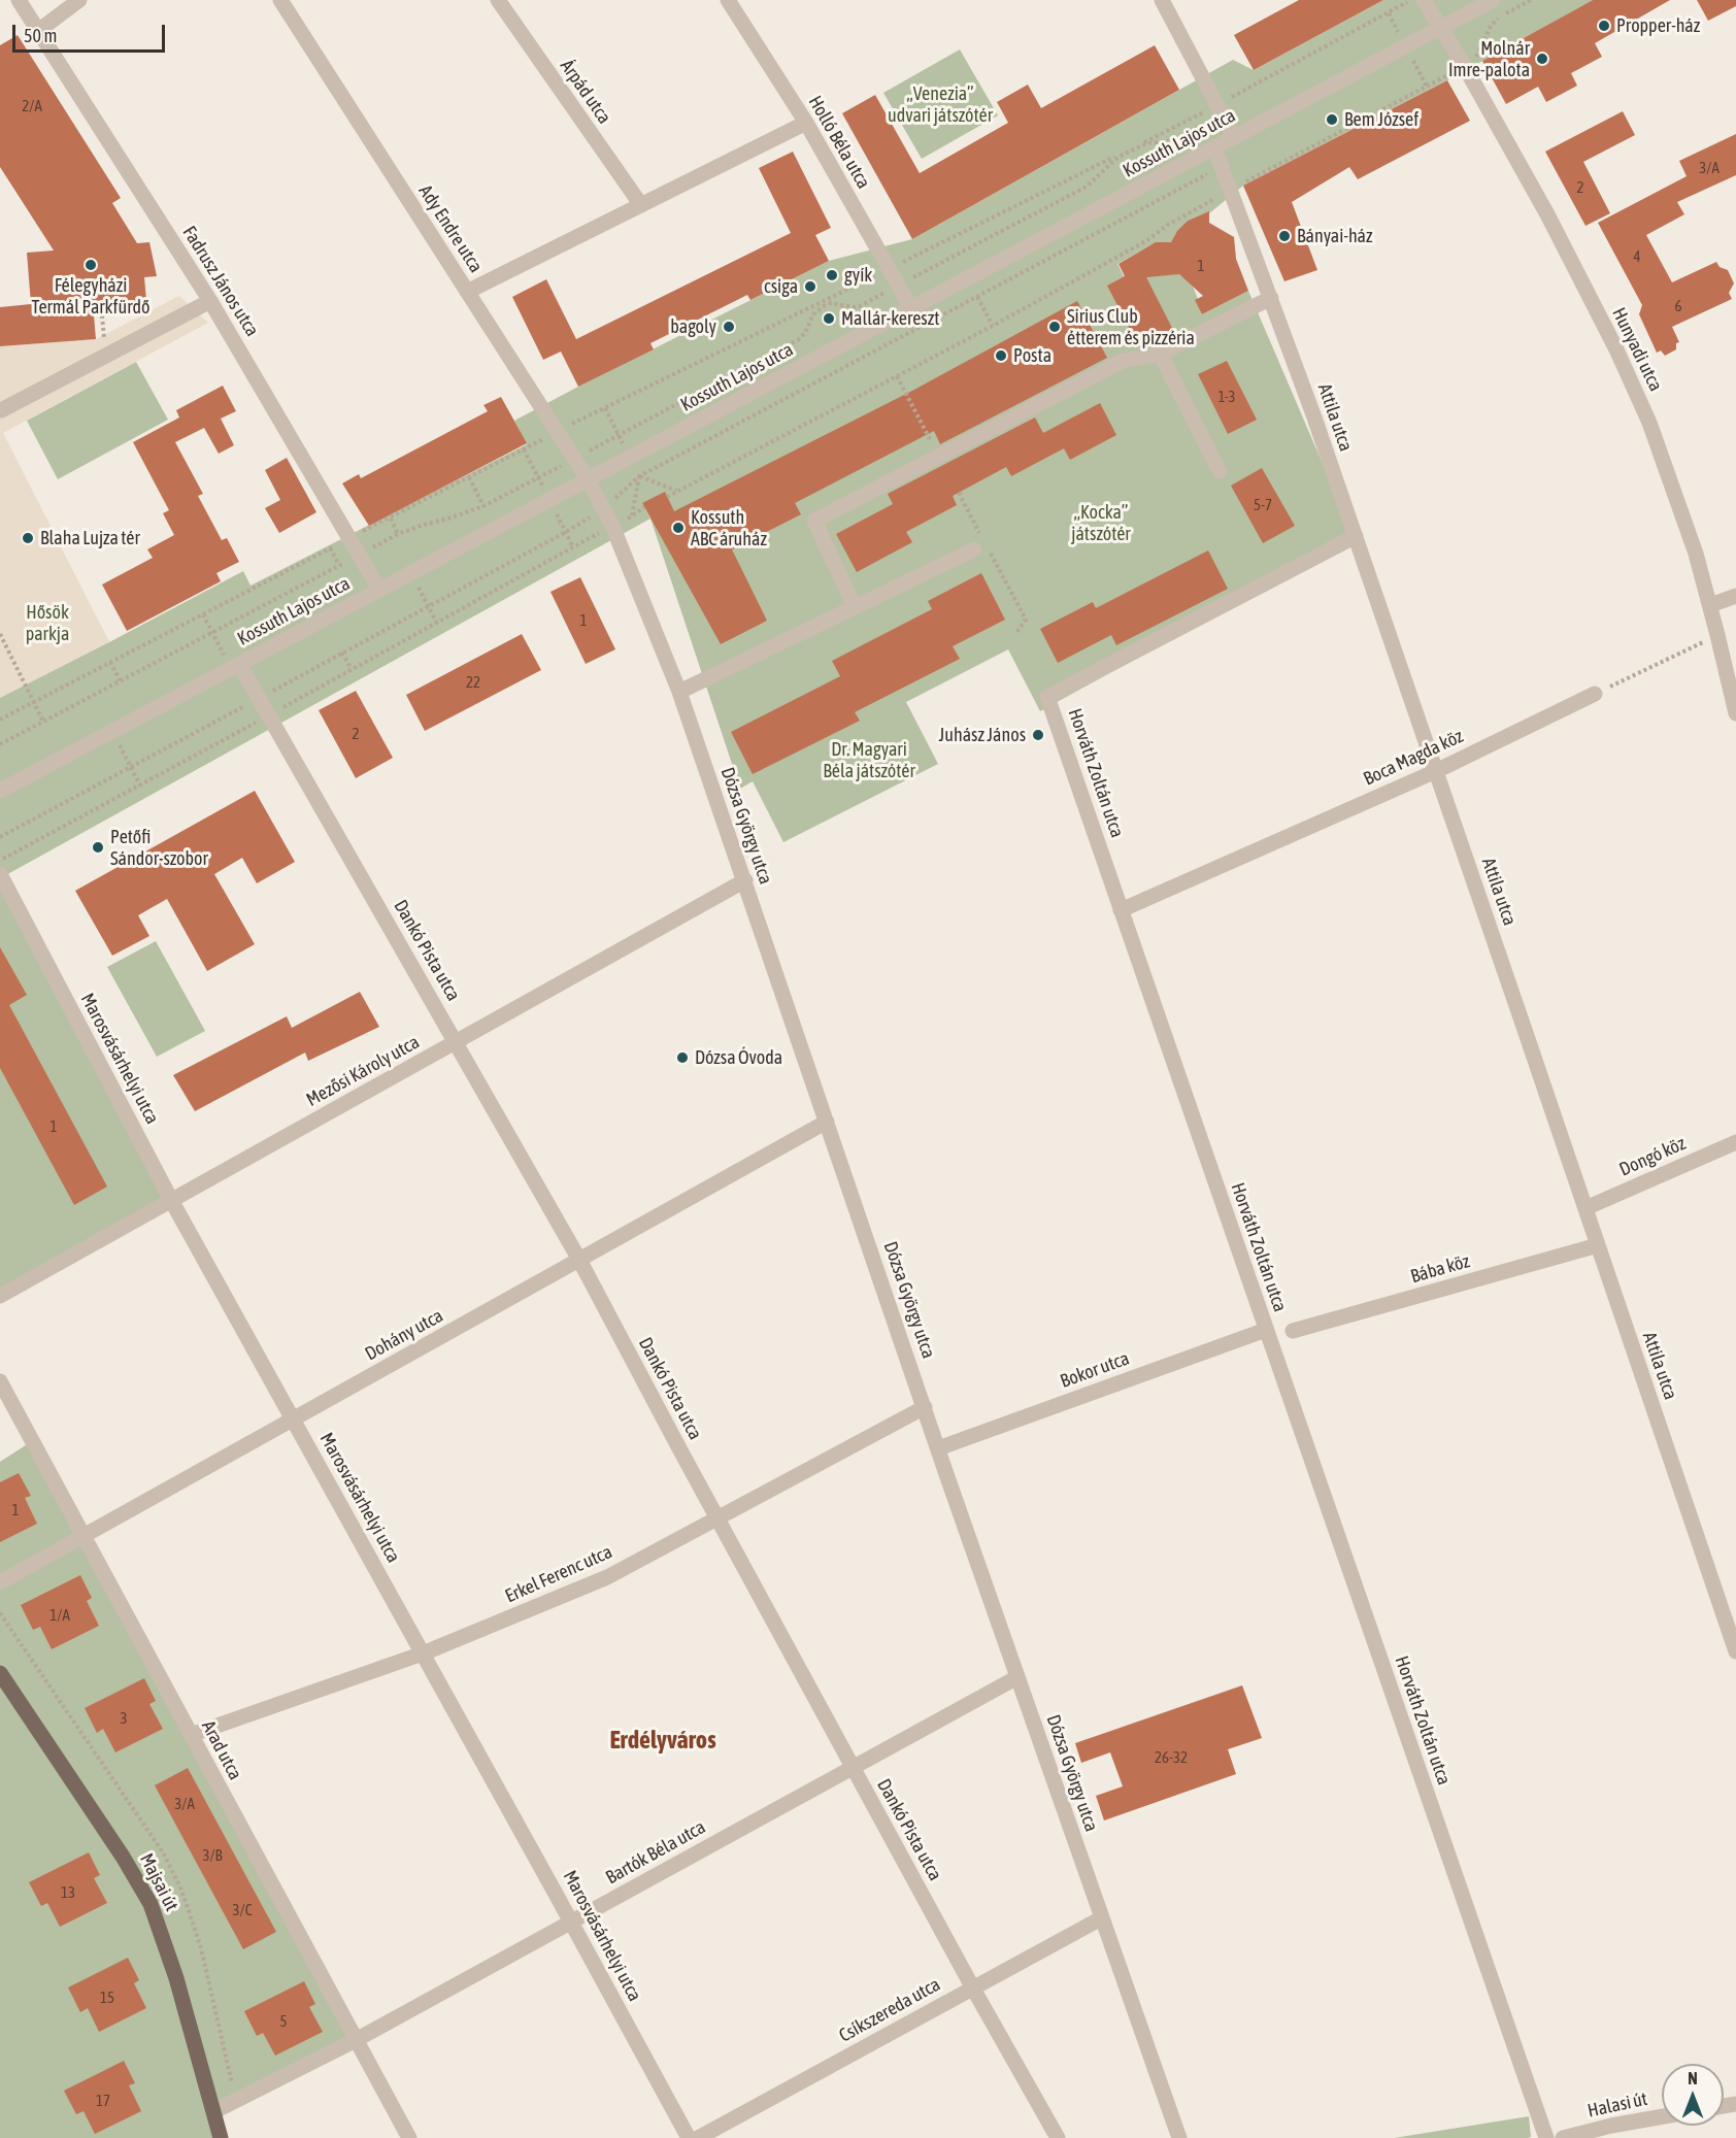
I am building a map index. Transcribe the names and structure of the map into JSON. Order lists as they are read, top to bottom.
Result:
{
  "streets": {
    "main road": ["Majsai út"],
    "street": [
      "Árpád utca",
      "Holló Béla utca",
      "Kossuth Lajos utca",
      "Ady Endre utca",
      "Fadrusz János utca",
      "Hunyadi utca",
      "Attila utca",
      "Boca Magda köz",
      "Horváth Zoltán utca",
      "Dózsa György utca",
      "Dankó Pista utca",
      "Marosvásárhelyi utca",
      "Mezősi Károly utca",
      "Dongó köz",
      "Bába köz",
      "Dohány utca",
      "Bokor utca",
      "Erkel Ferenc utca",
      "Arad utca",
      "Bartók Béla utca",
      "Csíkszereda utca",
      "Halasi út"
    ]
  },
  "crossings": [
    ["Holló Béla utca", "Kossuth Lajos utca"],
    ["Kossuth Lajos utca", "Ady Endre utca"],
    ["Kossuth Lajos utca", "Fadrusz János utca"],
    ["Kossuth Lajos utca", "Hunyadi utca"],
    ["Kossuth Lajos utca", "Attila utca"],
    ["Kossuth Lajos utca", "Dózsa György utca"],
    ["Kossuth Lajos utca", "Dankó Pista utca"],
    ["Ady Endre utca", "Dózsa György utca"],
    ["Attila utca", "Boca Magda köz"],
    ["Attila utca", "Horváth Zoltán utca"],
    ["Attila utca", "Dongó köz"],
    ["Attila utca", "Bába köz"],
    ["Boca Magda köz", "Horváth Zoltán utca"],
    ["Horváth Zoltán utca", "Bokor utca"],
    ["Dózsa György utca", "Mezősi Károly utca"],
    ["Dózsa György utca", "Dohány utca"],
    ["Dózsa György utca", "Bokor utca"],
    ["Dózsa György utca", "Erkel Ferenc utca"],
    ["Dózsa György utca", "Bartók Béla utca"],
    ["Dózsa György utca", "Csíkszereda utca"],
    ["Dankó Pista utca", "Mezősi Károly utca"],
    ["Dankó Pista utca", "Dohány utca"],
    ["Dankó Pista utca", "Erkel Ferenc utca"],
    ["Dankó Pista utca", "Bartók Béla utca"],
    ["Dankó Pista utca", "Csíkszereda utca"],
    ["Marosvásárhelyi utca", "Mezősi Károly utca"],
    ["Marosvásárhelyi utca", "Dohány utca"],
    ["Marosvásárhelyi utca", "Erkel Ferenc utca"],
    ["Marosvásárhelyi utca", "Bartók Béla utca"],
    ["Dohány utca", "Arad utca"],
    ["Erkel Ferenc utca", "Arad utca"],
    ["Arad utca", "Bartók Béla utca"],
    ["Bartók Béla utca", "Majsai út"]
  ],
  "districts": ["Erdélyváros"],
  "parks": [
    "„Venezia” udvari játszótér",
    "„Kocka” játszótér",
    "Hősök parkja",
    "Dr. Magyari Béla játszótér"
  ],
  "places": [
    "Propper-ház",
    "Molnár Imre-palota",
    "Bem József",
    "Bányai-ház",
    "Félegyházi Termál Parkfürdő",
    "gyík",
    "csiga",
    "Mallár-kereszt",
    "bagoly",
    "Sirius Club étterem és pizzéria",
    "Posta",
    "Kossuth ABC áruház",
    "Blaha Lujza tér",
    "Juhász János",
    "Petőfi Sándor-szobor",
    "Dózsa Óvoda"
  ],
  "house_numbers": [
    "2/A",
    "3/A",
    "2",
    "4",
    "1",
    "6",
    "1-3",
    "5-7",
    "1",
    "22",
    "2",
    "1",
    "1",
    "1/A",
    "3",
    "26-32",
    "3/A",
    "3/B",
    "13",
    "3/C",
    "15",
    "5",
    "17"
  ],
  "scale_bar": "50 m",
  "north": "top"
}
